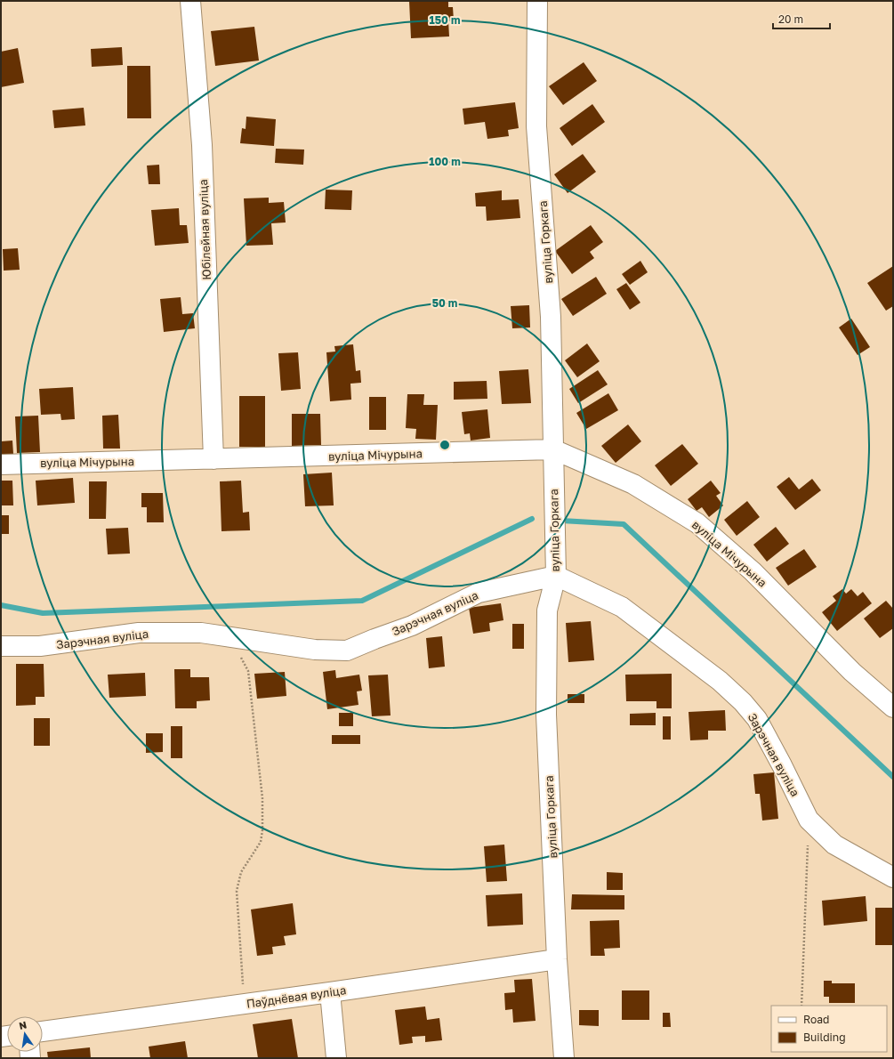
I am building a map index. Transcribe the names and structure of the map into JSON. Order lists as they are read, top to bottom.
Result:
{
  "streets": {
    "street": [
      "Юбілейная вуліца",
      "вуліца Горкага",
      "вуліца Мічурына",
      "Зарэчная вуліца",
      "Паўднёвая вуліца"
    ]
  },
  "crossings": [
    ["Юбілейная вуліца", "вуліца Мічурына"],
    ["вуліца Горкага", "вуліца Мічурына"],
    ["вуліца Горкага", "Зарэчная вуліца"],
    ["вуліца Горкага", "Паўднёвая вуліца"]
  ],
  "legend": ["Road", "Building"],
  "scale_bar": "20 m",
  "north": "top",
  "rings": ["150 m", "100 m", "50 m"]
}
